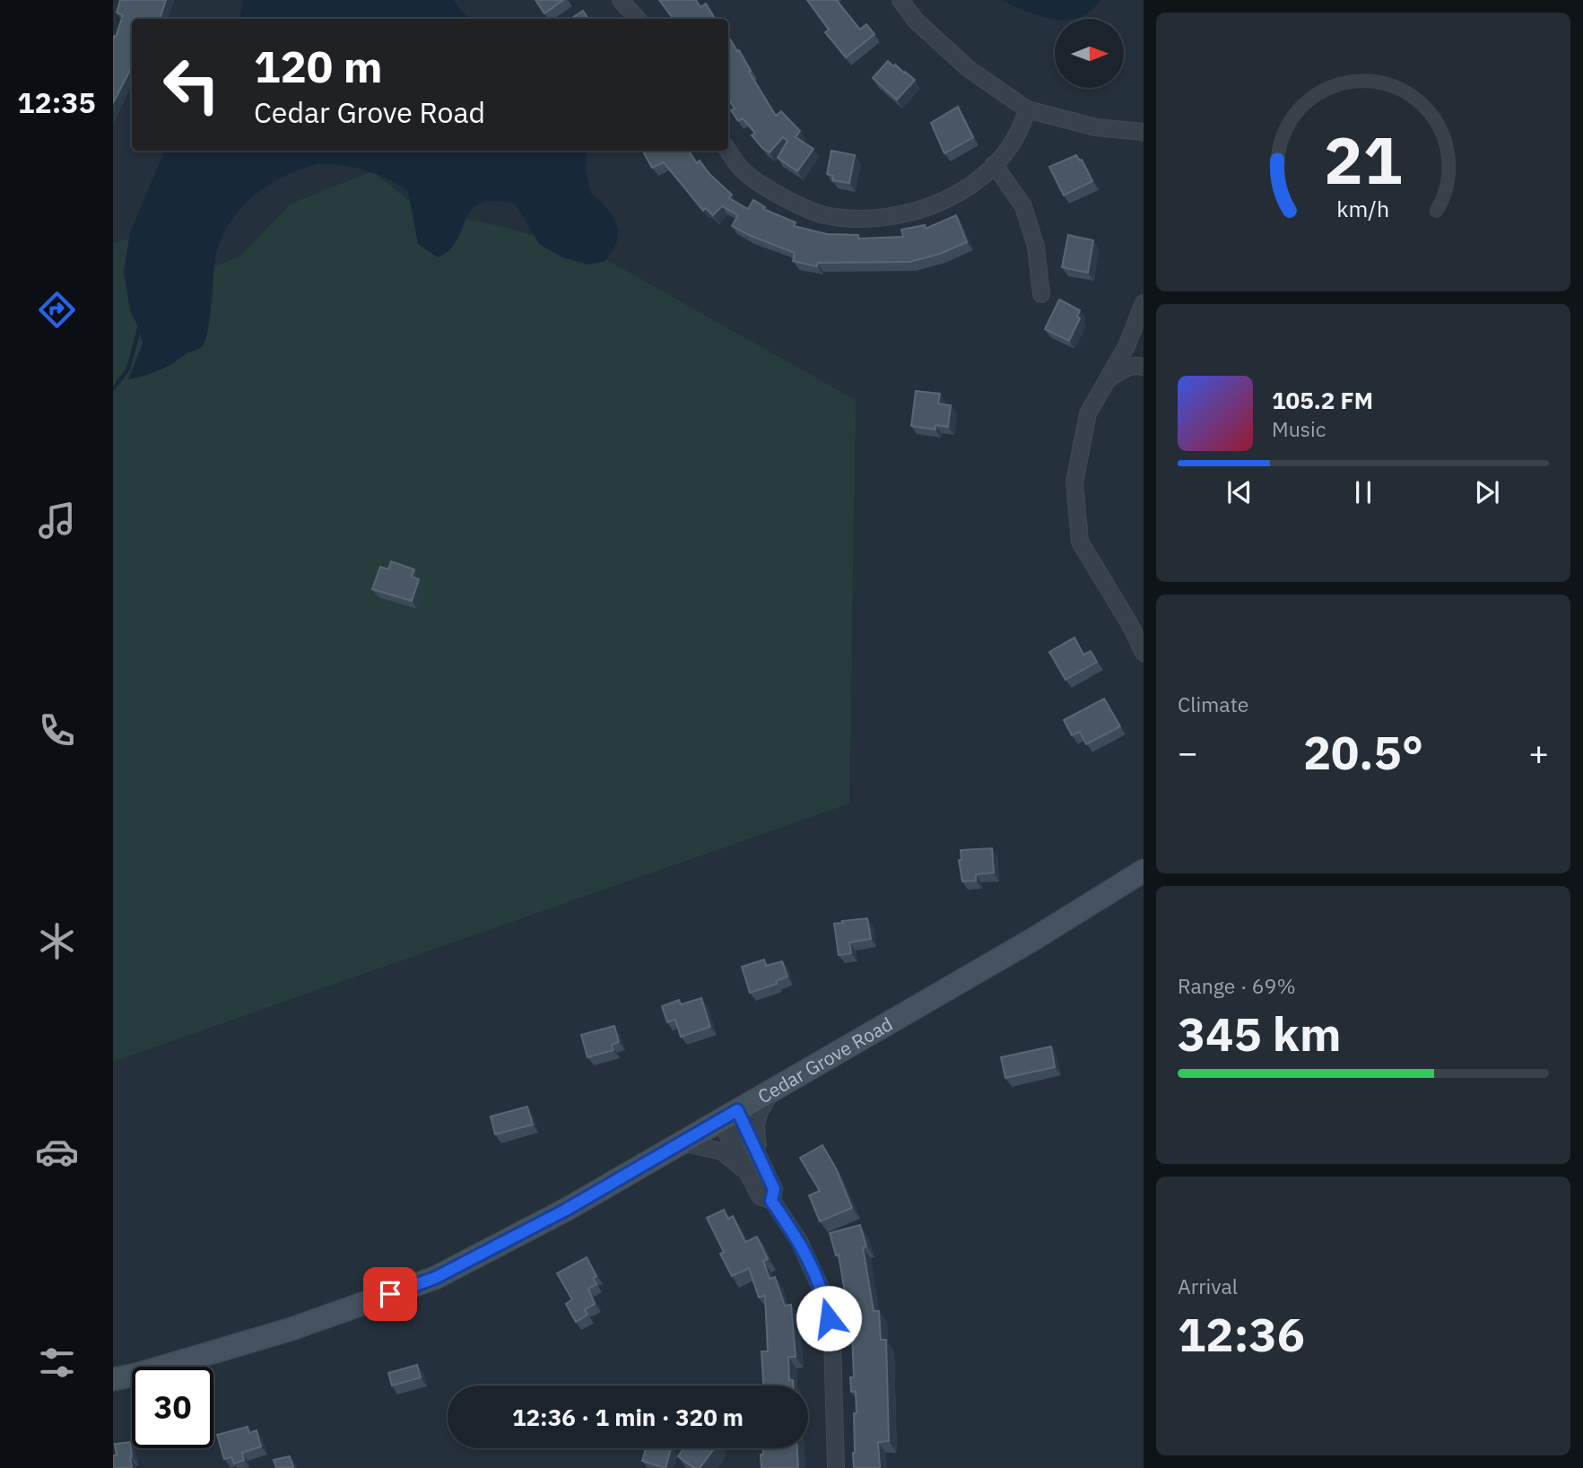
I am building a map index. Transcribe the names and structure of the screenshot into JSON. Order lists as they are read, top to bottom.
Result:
{
  "streets": {
    "main road": ["Cedar Grove Road"]
  },
  "north": "right",
  "page": {
    "tabs": "12:35",
    "turn": ["120 m", "Cedar Grove Road"],
    "song": ["105.2 FM", "Music"],
    "tile": [
      "Climate",
      ["Range · 69%", "345 km"],
      ["Arrival", "12:36"]
    ],
    "heat": ["−", "20.5°", "+"],
    "limit": "30",
    "trip": "12:36 · 1 min · 320 m",
    "gauge": ["21", "km/h"]
  }
}
